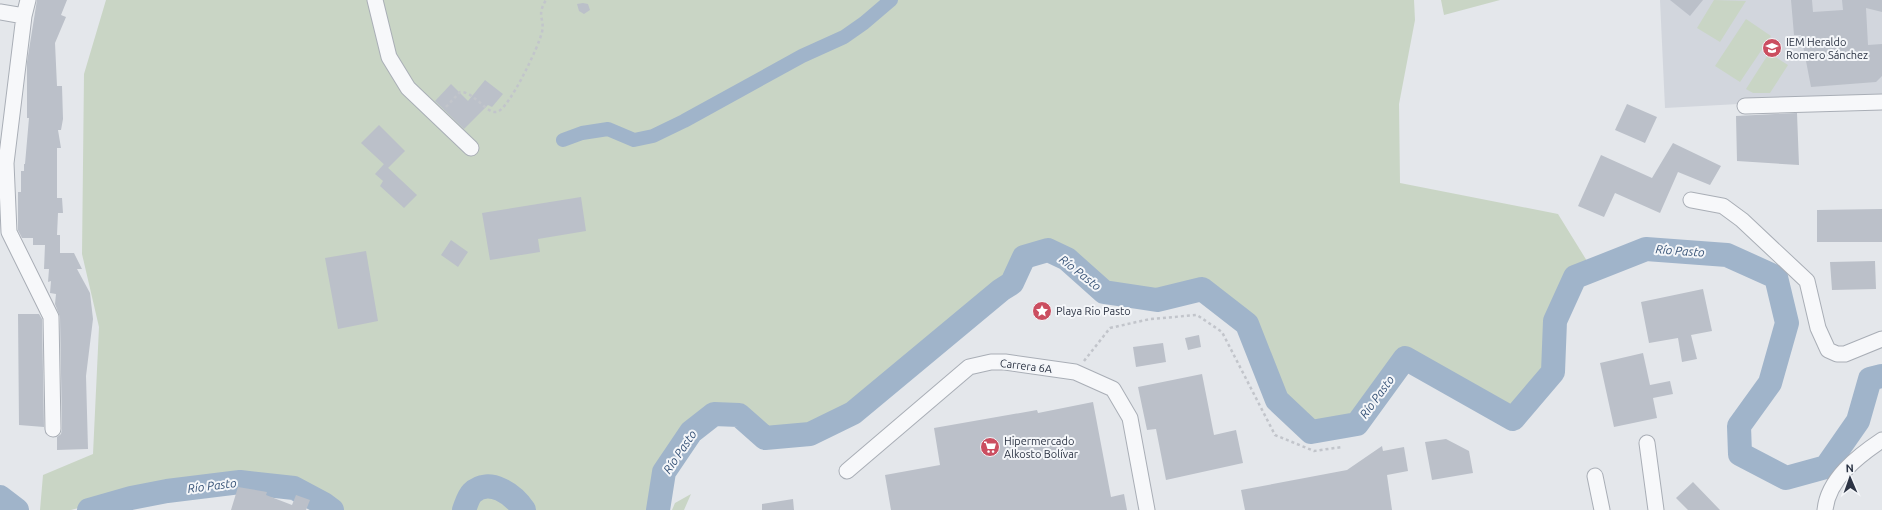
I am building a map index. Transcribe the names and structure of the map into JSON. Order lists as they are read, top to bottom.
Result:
{
  "streets": {
    "street": ["Carrera 6A"]
  },
  "water": ["Río Pasto"],
  "places": {
    "school or university": ["IEM Heraldo Romero Sánchez"],
    "place": ["Playa Rio Pasto"],
    "supermarket": ["Hipermercado Alkosto Bolívar"]
  },
  "north": "top"
}
